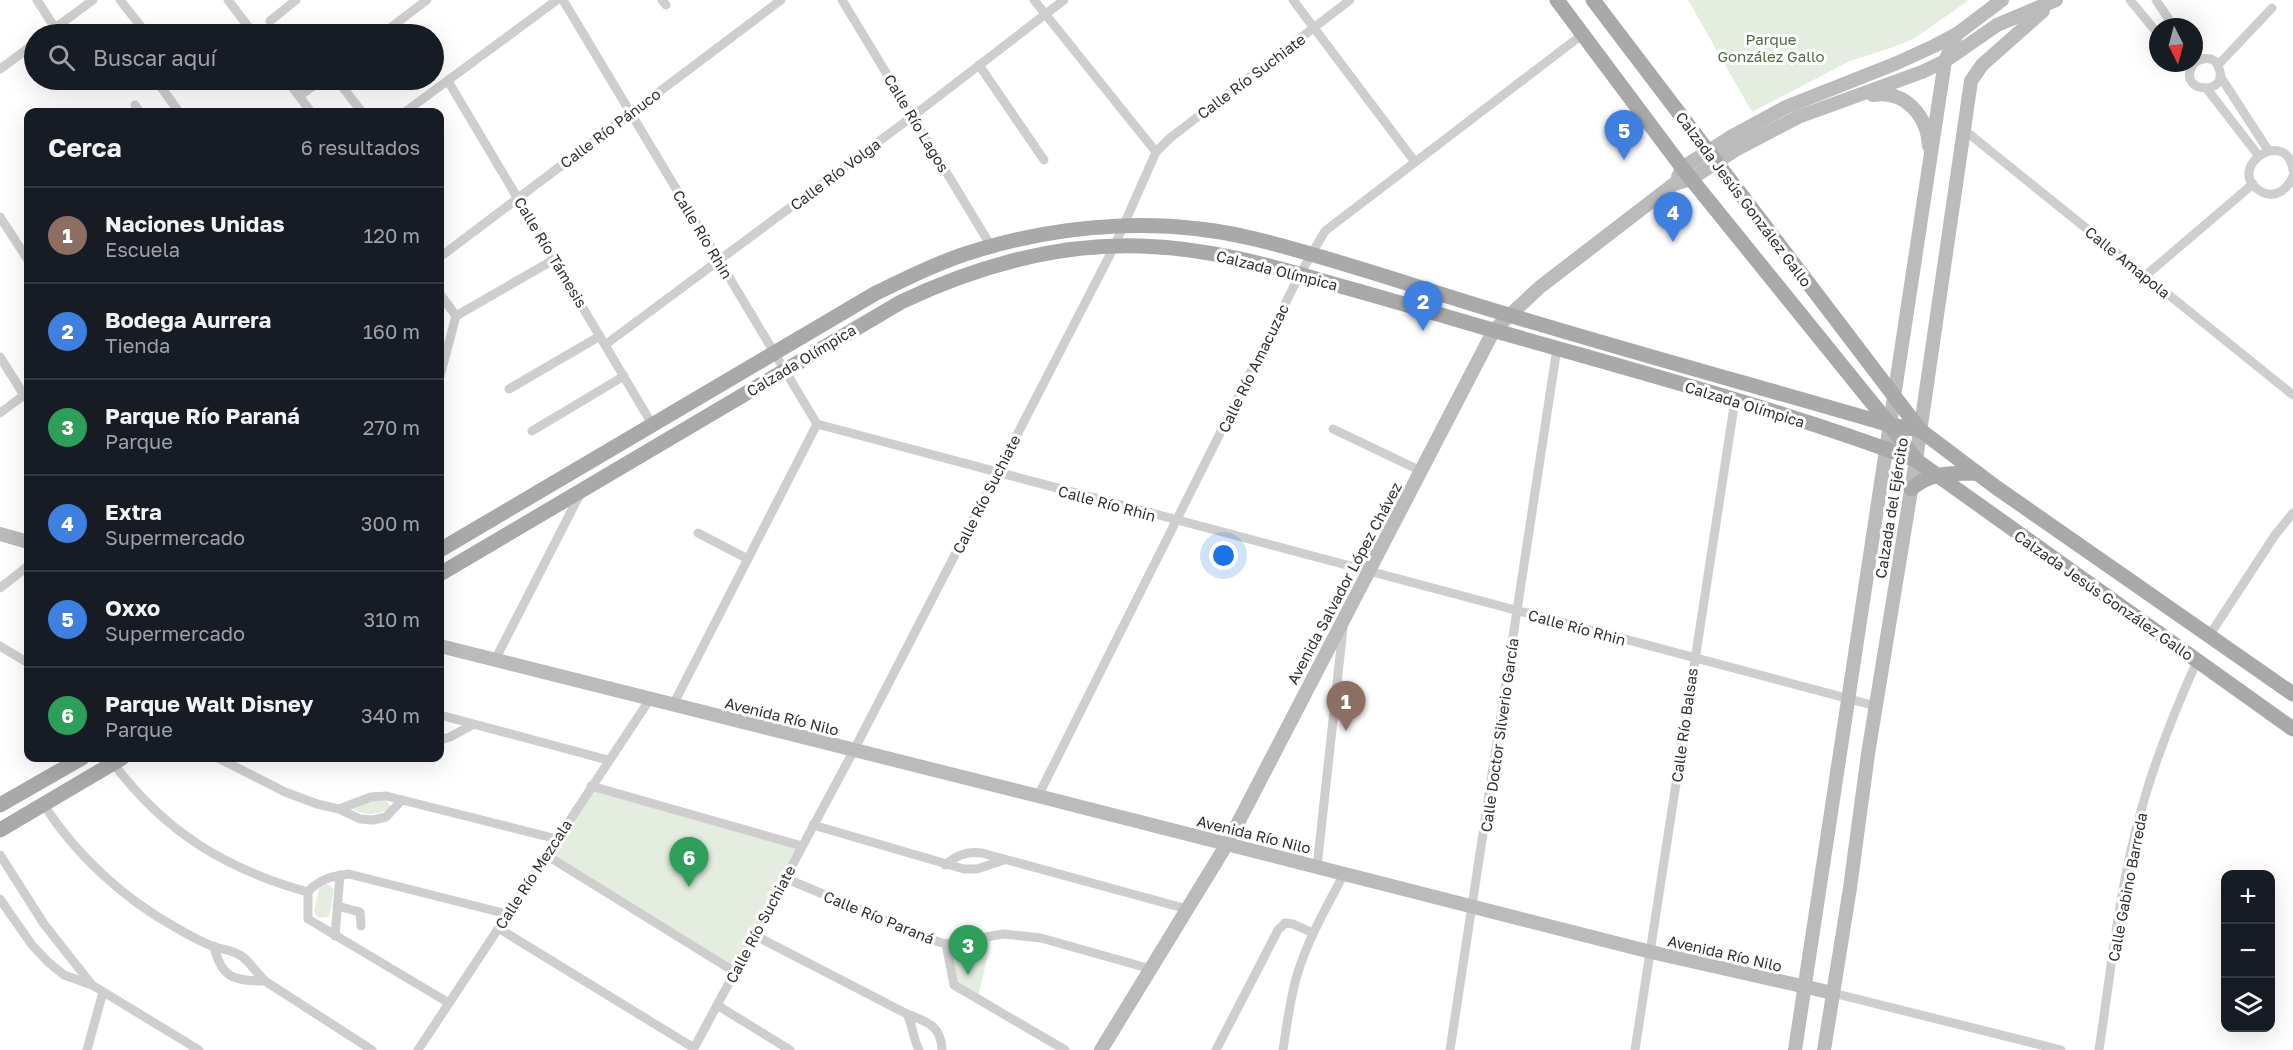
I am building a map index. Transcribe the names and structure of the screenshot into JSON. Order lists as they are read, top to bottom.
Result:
{
  "streets": {
    "main road": [
      "Calzada Jesús González Gallo",
      "Calzada Olímpica",
      "Calzada del Ejército",
      "Avenida Salvador López Chávez",
      "Avenida Río Nilo"
    ],
    "street": [
      "Calle Río Suchiate",
      "Calle Río Lagos",
      "Calle Río Pánuco",
      "Calle Río Volga",
      "Calle Río Rhin",
      "Calle Río Támesis",
      "Calle Amapola",
      "Calle Río Amacuzac",
      "Calle Río Balsas",
      "Calle Doctor Silverio García",
      "Calle Río Mezcala",
      "Calle Gabino Barreda",
      "Calle Río Paraná"
    ]
  },
  "crossings": [
    ["Calle Río Suchiate", "Calle Río Rhin"],
    ["Calle Río Suchiate", "Calzada Olímpica"],
    ["Calle Río Suchiate", "Avenida Río Nilo"],
    ["Calle Río Suchiate", "Calle Río Paraná"],
    ["Calle Río Lagos", "Calle Río Volga"],
    ["Calle Río Lagos", "Calzada Olímpica"],
    ["Calle Río Pánuco", "Calle Río Rhin"],
    ["Calle Río Pánuco", "Calle Río Támesis"],
    ["Calle Río Volga", "Calle Río Rhin"],
    ["Calle Río Volga", "Calle Río Támesis"],
    ["Calzada Jesús González Gallo", "Calzada Olímpica"],
    ["Calzada Jesús González Gallo", "Calle Río Amacuzac"],
    ["Calzada Jesús González Gallo", "Calzada del Ejército"],
    ["Calzada Jesús González Gallo", "Avenida Salvador López Chávez"],
    ["Calzada Jesús González Gallo", "Calle Gabino Barreda"],
    ["Calle Río Rhin", "Calzada Olímpica"],
    ["Calle Río Rhin", "Calle Río Amacuzac"],
    ["Calle Río Rhin", "Calzada del Ejército"],
    ["Calle Río Rhin", "Avenida Salvador López Chávez"],
    ["Calle Río Rhin", "Calle Río Balsas"],
    ["Calle Río Rhin", "Calle Doctor Silverio García"],
    ["Calle Río Támesis", "Calzada Olímpica"],
    ["Calle Amapola", "Calzada del Ejército"],
    ["Calzada Olímpica", "Calle Río Amacuzac"],
    ["Calzada Olímpica", "Calzada del Ejército"],
    ["Calzada Olímpica", "Avenida Salvador López Chávez"],
    ["Calzada Olímpica", "Calle Río Balsas"],
    ["Calzada Olímpica", "Calle Doctor Silverio García"],
    ["Calle Río Amacuzac", "Avenida Río Nilo"],
    ["Calzada del Ejército", "Avenida Salvador López Chávez"],
    ["Calzada del Ejército", "Avenida Río Nilo"],
    ["Avenida Salvador López Chávez", "Avenida Río Nilo"],
    ["Avenida Salvador López Chávez", "Calle Río Paraná"],
    ["Avenida Río Nilo", "Calle Río Balsas"],
    ["Avenida Río Nilo", "Calle Doctor Silverio García"],
    ["Avenida Río Nilo", "Calle Río Mezcala"]
  ],
  "parks": ["Parque González Gallo"],
  "north": "bottom",
  "page": {
    "search": "Buscar aquí",
    "heading": ["Cerca", "6 resultados"],
    "pins": [
      "5",
      "4",
      "2",
      "1",
      "6",
      "3"
    ],
    "list": [
      {
        "mark": "1",
        "name": "Naciones Unidas",
        "note": "Escuela",
        "value": "120 m"
      },
      {
        "mark": "2",
        "name": "Bodega Aurrera",
        "note": "Tienda",
        "value": "160 m"
      },
      {
        "mark": "3",
        "name": "Parque Río Paraná",
        "note": "Parque",
        "value": "270 m"
      },
      {
        "mark": "4",
        "name": "Extra",
        "note": "Supermercado",
        "value": "300 m"
      },
      {
        "mark": "5",
        "name": "Oxxo",
        "note": "Supermercado",
        "value": "310 m"
      },
      {
        "mark": "6",
        "name": "Parque Walt Disney",
        "note": "Parque",
        "value": "340 m"
      }
    ],
    "map_buttons": ["+", "−"]
  }
}
